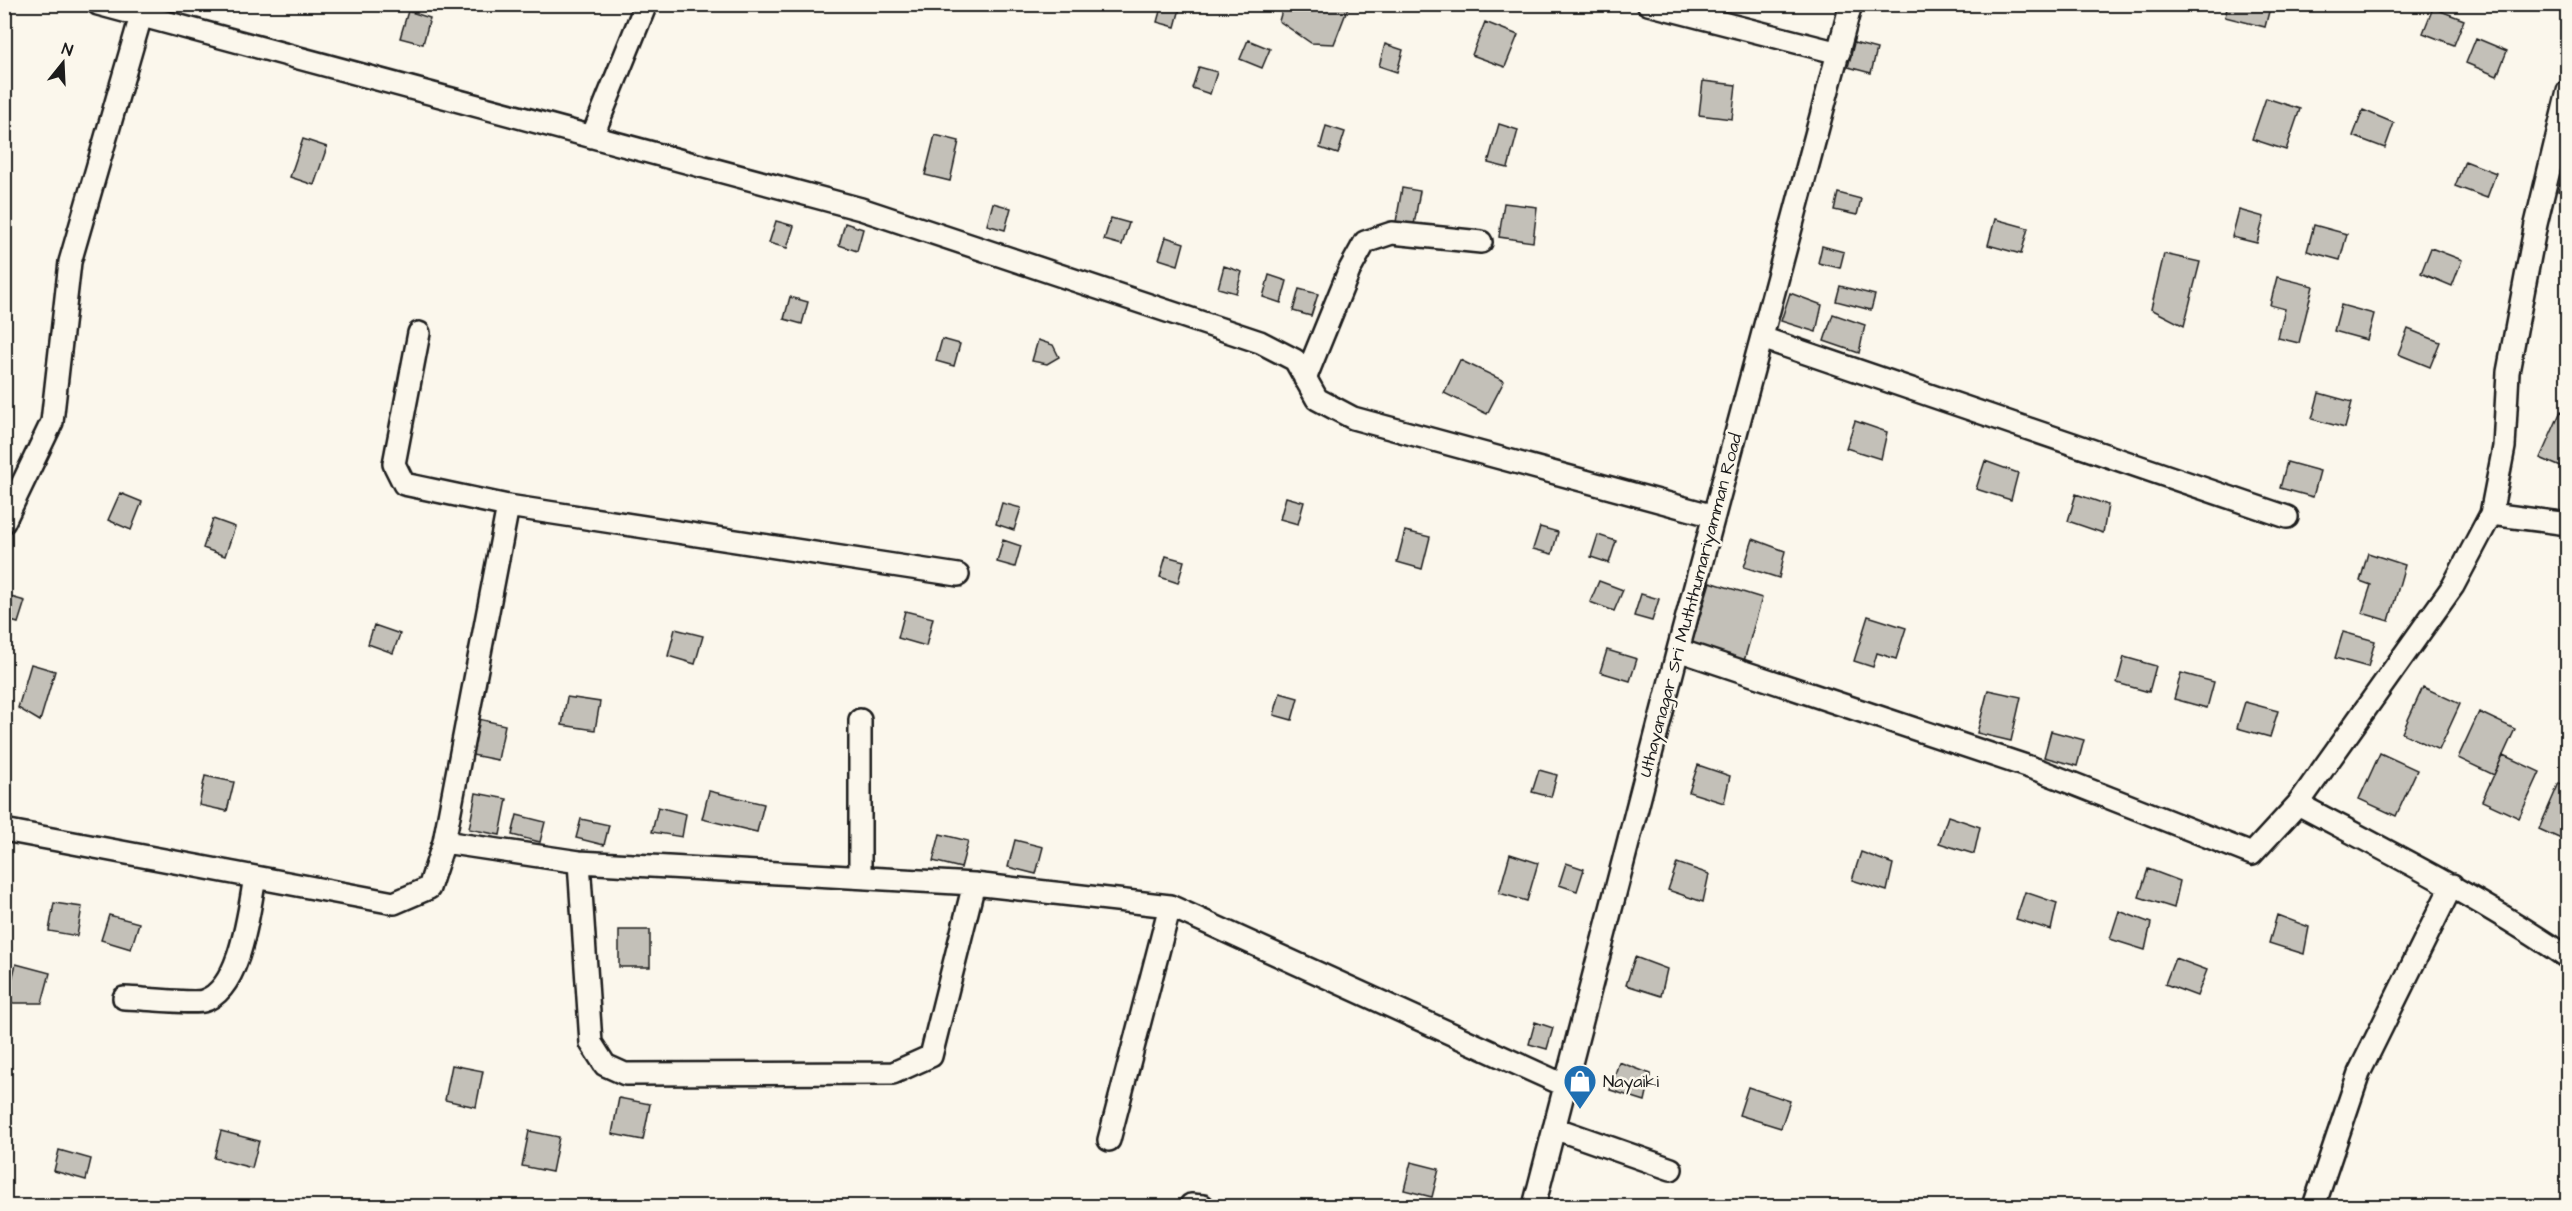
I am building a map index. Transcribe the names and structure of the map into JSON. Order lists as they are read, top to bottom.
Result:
{
  "streets": {
    "street": ["Uthayanagar Sri Muththumariyamman Road"]
  },
  "places": {
    "shop": ["Nayaiki"]
  },
  "north": "top"
}
